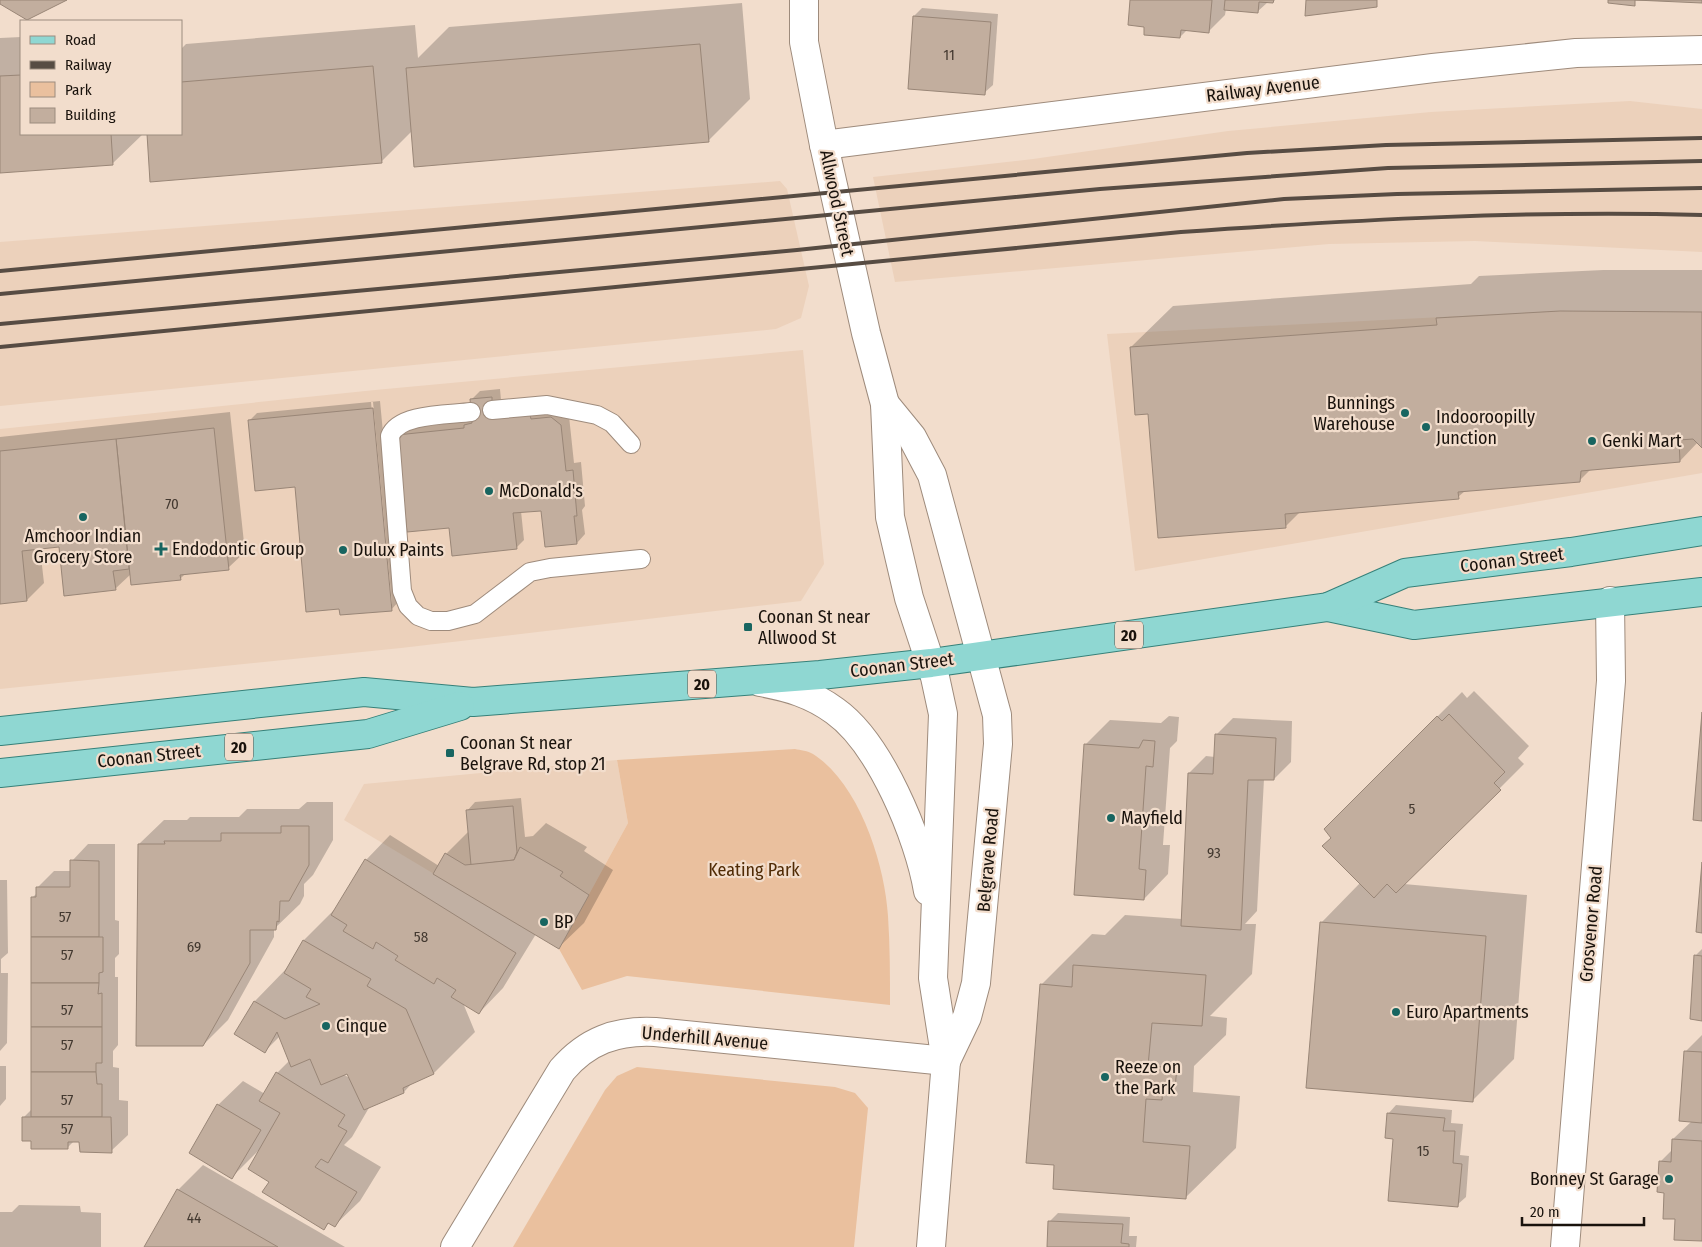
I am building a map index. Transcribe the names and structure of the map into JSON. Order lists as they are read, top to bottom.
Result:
{
  "streets": {
    "main road": ["Coonan Street", "20"],
    "street": [
      "Railway Avenue",
      "Allwood Street",
      "Belgrave Road",
      "Grosvenor Road",
      "Underhill Avenue"
    ]
  },
  "crossings": [
    ["Railway Avenue", "Allwood Street"],
    ["Allwood Street", "Coonan Street"],
    ["Allwood Street", "Belgrave Road"],
    ["Coonan Street", "Belgrave Road"],
    ["Coonan Street", "Grosvenor Road"],
    ["Belgrave Road", "Underhill Avenue"]
  ],
  "parks": ["Keating Park"],
  "places": {
    "other": [
      "Bunnings Warehouse",
      "Indooroopilly Junction",
      "Genki Mart",
      "McDonald's",
      "Amchoor Indian Grocery Store",
      "Dulux Paints",
      "Mayfield",
      "BP",
      "Euro Apartments",
      "Cinque",
      "Reeze on the Park",
      "Bonney St Garage"
    ],
    "health": ["Endodontic Group"],
    "transit": ["Coonan St near Allwood St", "Coonan St near Belgrave Rd, stop 21"]
  },
  "house_numbers": [
    "11",
    "70",
    "5",
    "93",
    "57",
    "58",
    "69",
    "57",
    "57",
    "57",
    "57",
    "57",
    "15",
    "44"
  ],
  "legend": [
    "Road",
    "Railway",
    "Park",
    "Building"
  ],
  "scale_bar": "20 m"
}
